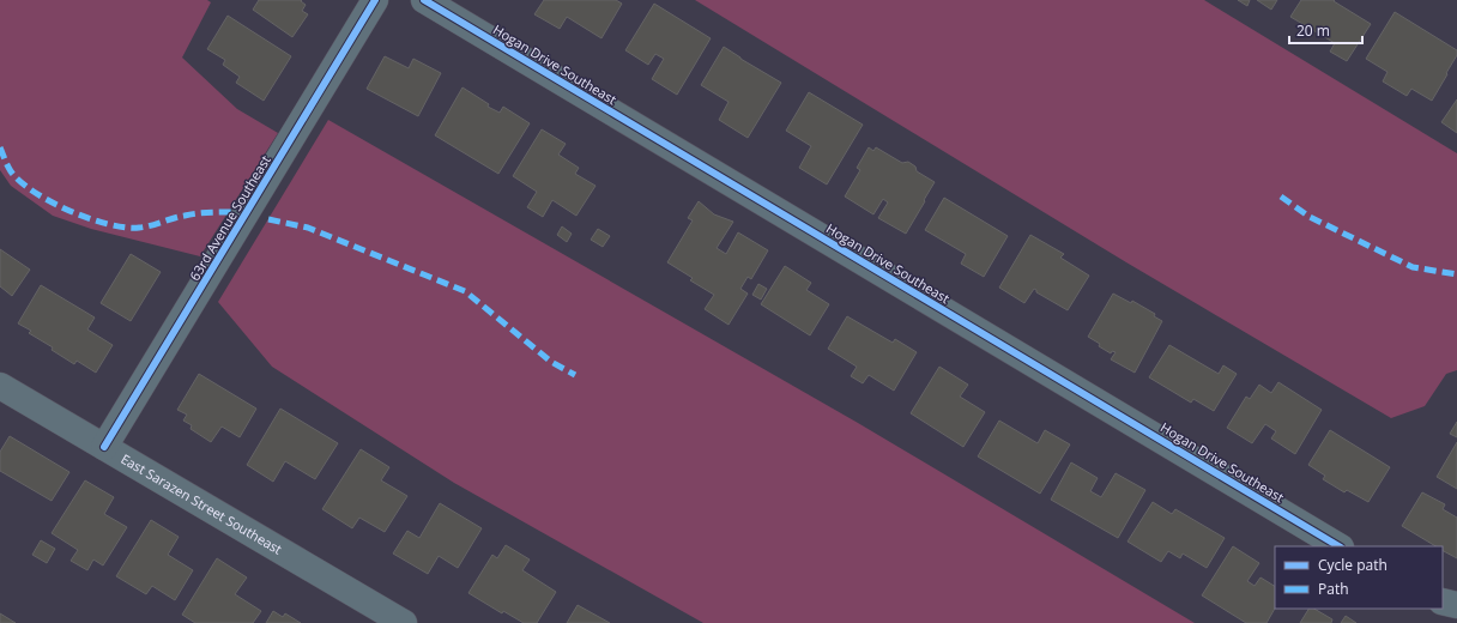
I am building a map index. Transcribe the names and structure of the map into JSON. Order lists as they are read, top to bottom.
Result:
{
  "streets": {
    "street": ["Hogan Drive Southeast", "63rd Avenue Southeast", "East Sarazen Street Southeast"]
  },
  "crossings": [
    ["63rd Avenue Southeast", "East Sarazen Street Southeast"]
  ],
  "legend": ["Cycle path", "Path"],
  "scale_bar": "20 m"
}
